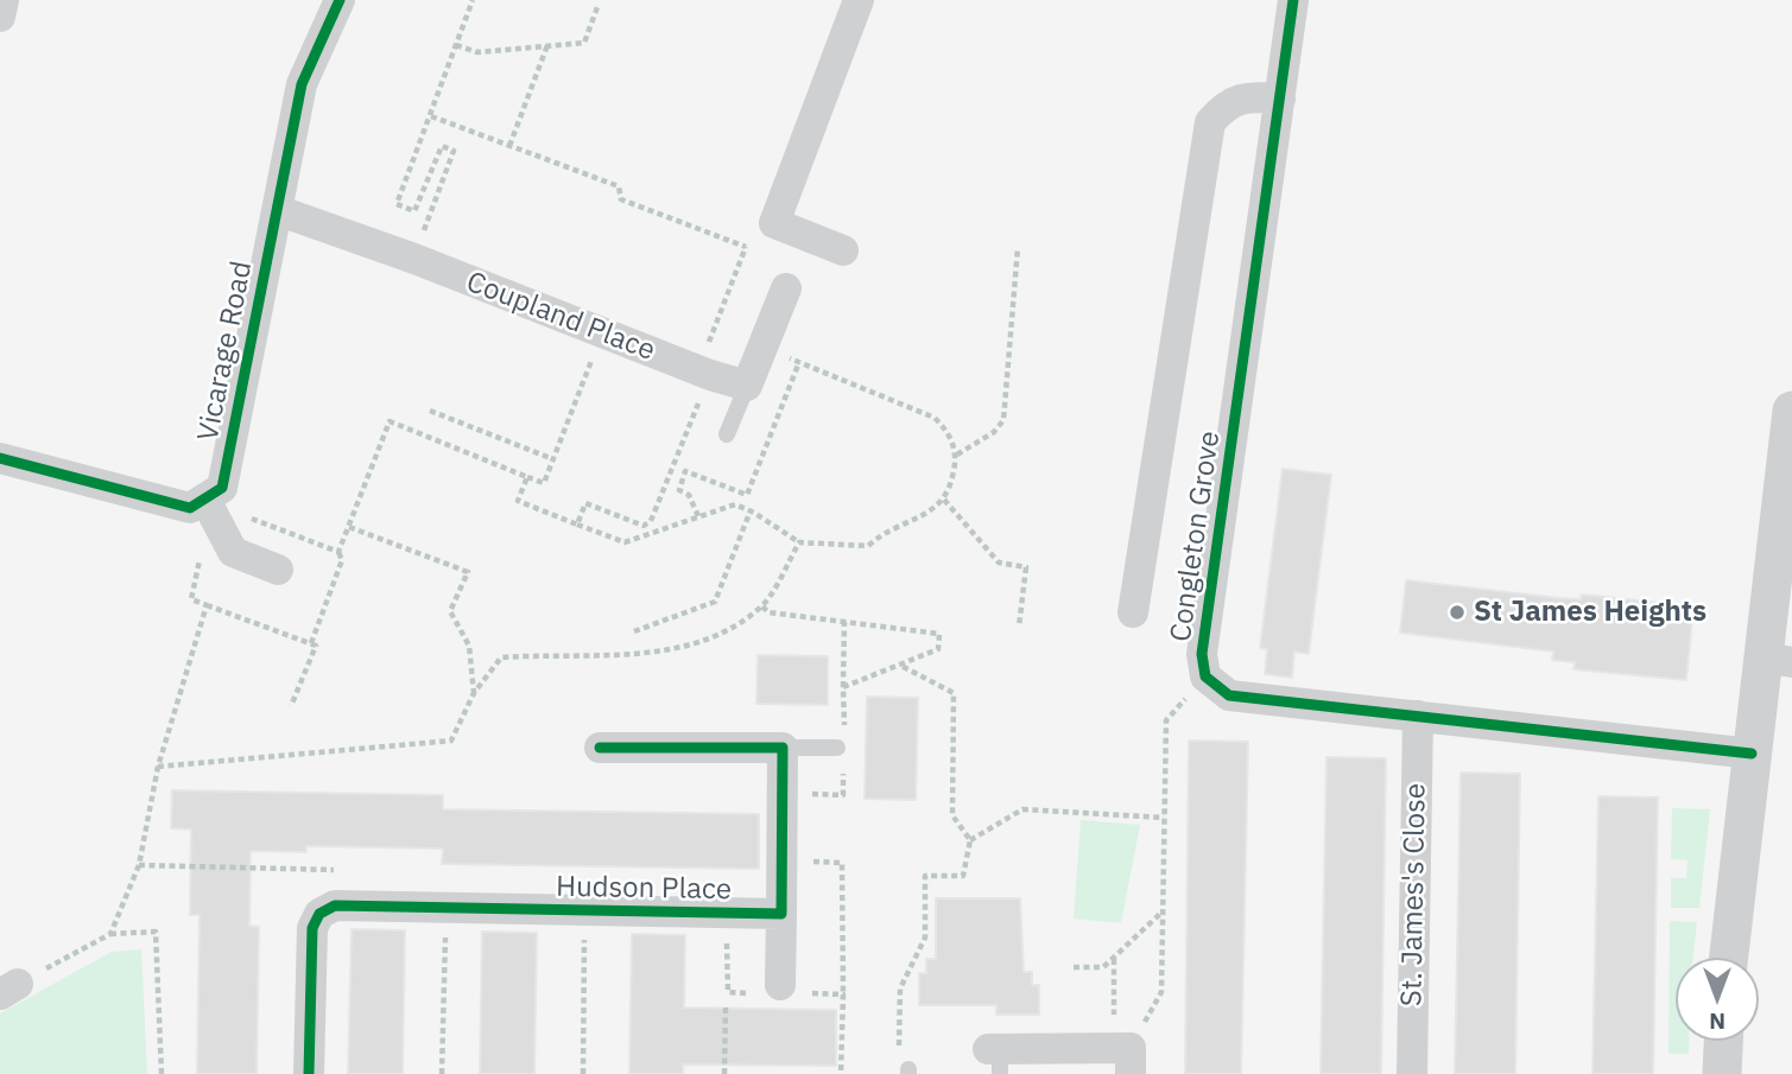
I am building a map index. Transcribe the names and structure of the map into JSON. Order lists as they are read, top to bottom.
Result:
{
  "streets": {
    "street": [
      "Coupland Place",
      "Vicarage Road",
      "Congleton Grove",
      "Hudson Place",
      "St. James's Close"
    ]
  },
  "crossings": [
    ["Coupland Place", "Vicarage Road"],
    ["Congleton Grove", "St. James's Close"]
  ],
  "places": ["St James Heights"],
  "north": "bottom"
}
